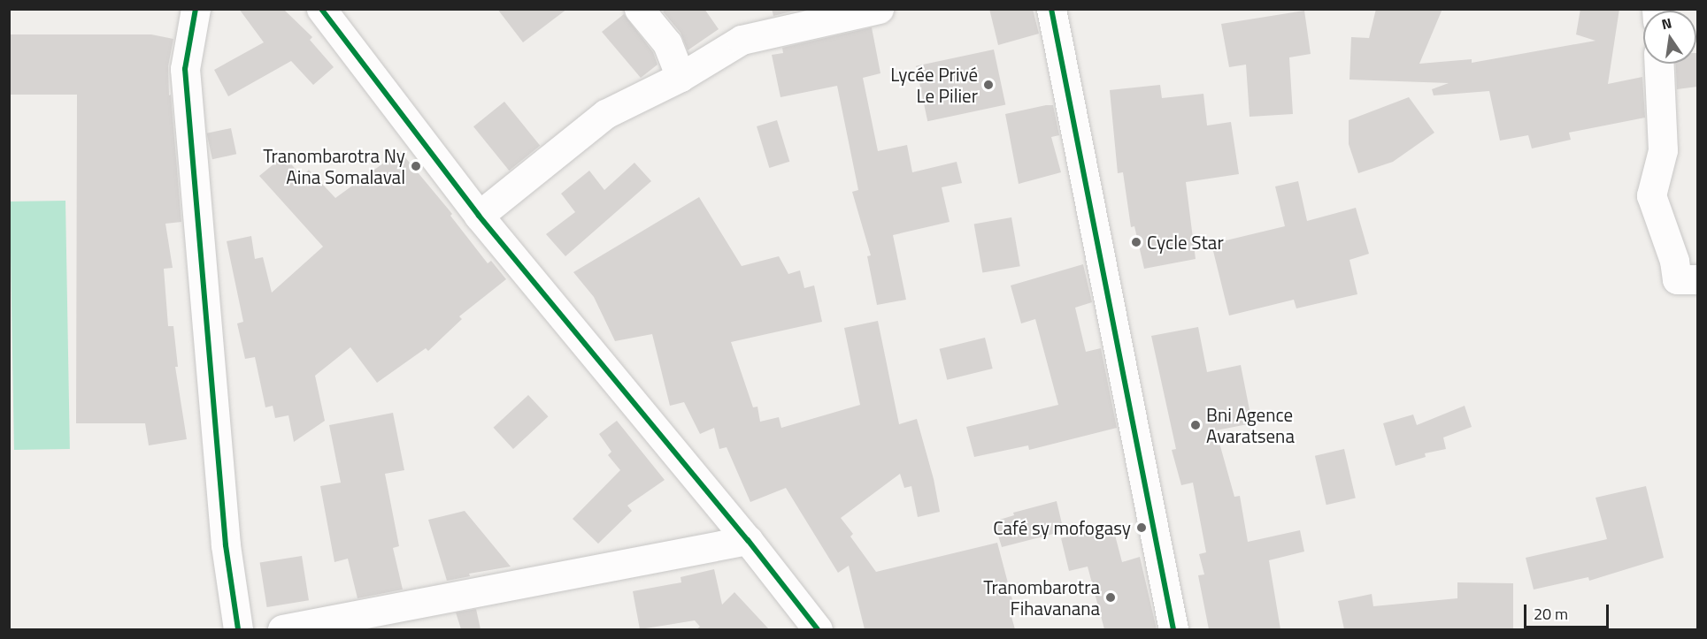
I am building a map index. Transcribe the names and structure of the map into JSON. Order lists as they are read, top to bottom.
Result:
{
  "places": [
    "Lycée Privé Le Pilier",
    "Tranombarotra Ny Aina Somalaval",
    "Cycle Star",
    "Bni Agence Avaratsena",
    "Café sy mofogasy",
    "Tranombarotra Fihavanana"
  ],
  "scale_bar": "20 m",
  "north": "top"
}
